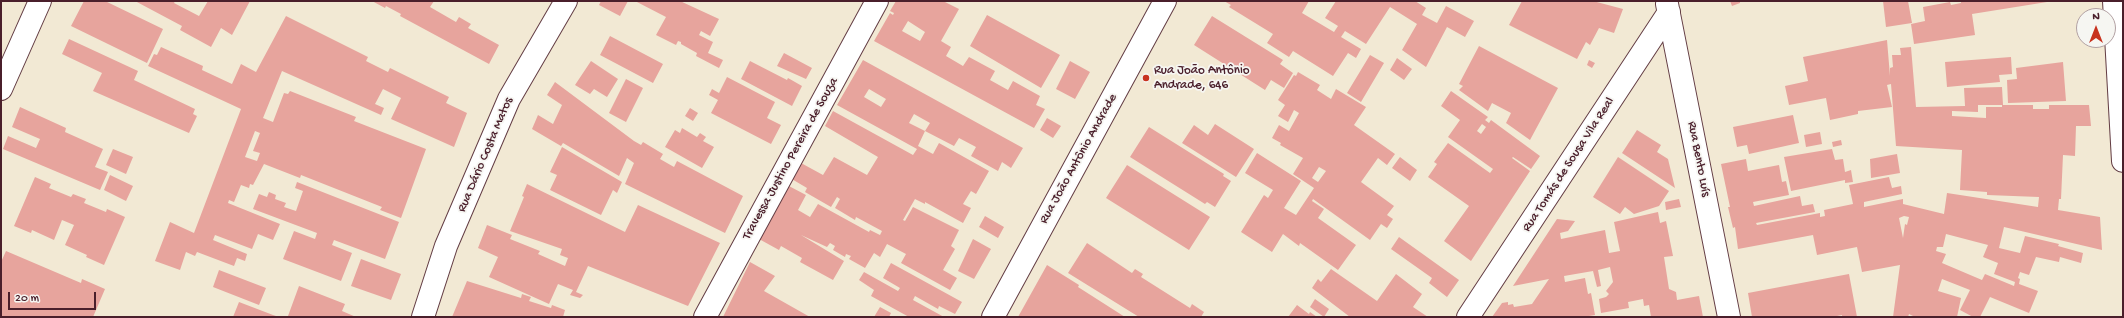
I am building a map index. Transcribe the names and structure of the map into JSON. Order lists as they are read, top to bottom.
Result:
{
  "streets": {
    "street": [
      "Rua Dário Costa Matos",
      "Travessa Justino Pereira de Souza",
      "Rua João Antônio Andrade",
      "Rua Bento Luís",
      "Rua Tomás de Sousa Vila Real"
    ]
  },
  "crossings": [
    ["Rua Bento Luís", "Rua Tomás de Sousa Vila Real"]
  ],
  "places": ["Rua João Antônio Andrade, 646"],
  "scale_bar": "20 m",
  "north": "top"
}
